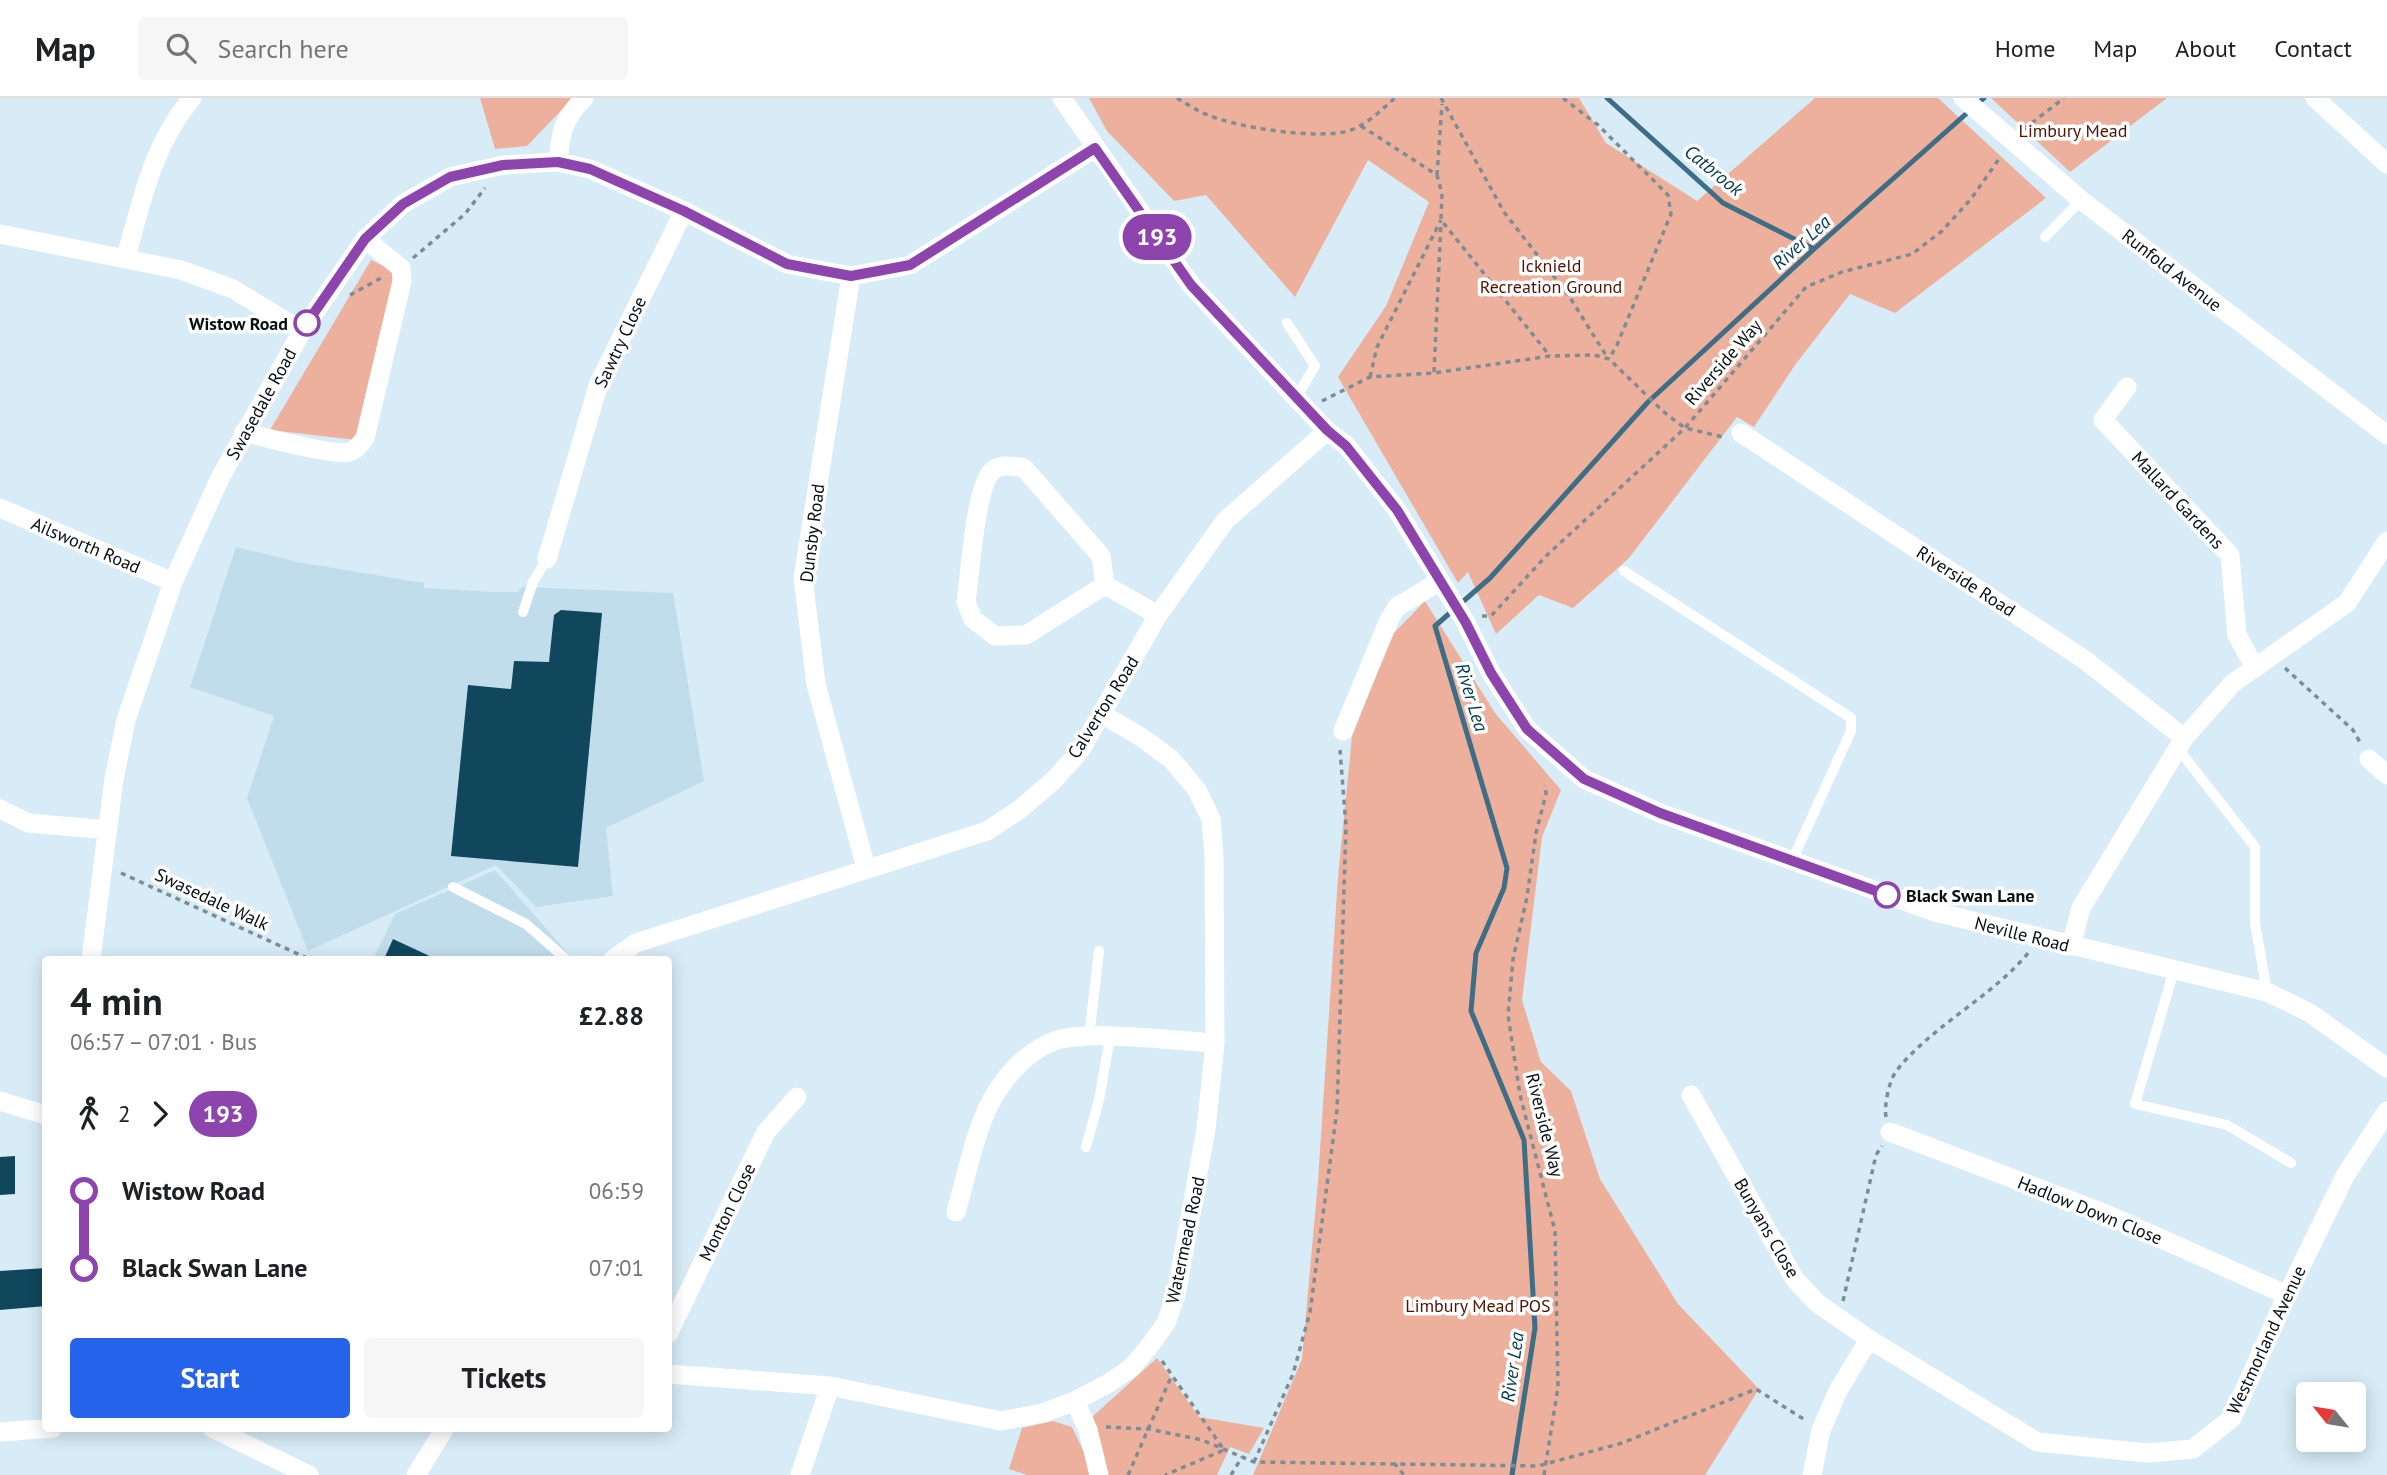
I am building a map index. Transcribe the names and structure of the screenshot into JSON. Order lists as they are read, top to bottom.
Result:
{
  "streets": {
    "street": [
      "Runfold Avenue",
      "Sawtry Close",
      "Swasedale Road",
      "Mallard Gardens",
      "Dunsby Road",
      "Ailsworth Road",
      "Riverside Road",
      "Calverton Road",
      "Neville Road",
      "Hadlow Down Close",
      "Monton Close",
      "Bunyans Close",
      "Watermead Road",
      "Westmorland Avenue"
    ],
    "path": ["Riverside Way", "Swasedale Walk"]
  },
  "crossings": [
    ["Sawtry Close", "Swasedale Road"],
    ["Riverside Way", "Neville Road"],
    ["Swasedale Road", "Dunsby Road"],
    ["Swasedale Road", "Ailsworth Road"],
    ["Swasedale Road", "Swasedale Walk"],
    ["Swasedale Road", "Neville Road"],
    ["Dunsby Road", "Calverton Road"],
    ["Calverton Road", "Neville Road"],
    ["Calverton Road", "Watermead Road"],
    ["Hadlow Down Close", "Westmorland Avenue"],
    ["Bunyans Close", "Westmorland Avenue"]
  ],
  "water": ["Catbrook", "River Lea"],
  "parks": ["Limbury Mead", "Icknield Recreation Ground", "Limbury Mead POS"],
  "places": ["Wistow Road", "Black Swan Lane"],
  "lines": ["bus line 193"],
  "north": "top left",
  "page": {
    "header": "Map",
    "search": "Search here",
    "nav": [
      "Home",
      "Map",
      "About",
      "Contact"
    ],
    "on_map": "193",
    "heading": ["4 min", "06:57 – 07:01 · Bus", "£2.88"],
    "legs": ["2", "193"],
    "list": [
      {
        "name": "Wistow Road",
        "value": "06:59"
      },
      {
        "name": "Black Swan Lane",
        "value": "07:01"
      }
    ],
    "buttons": ["Start", "Tickets"]
  }
}
